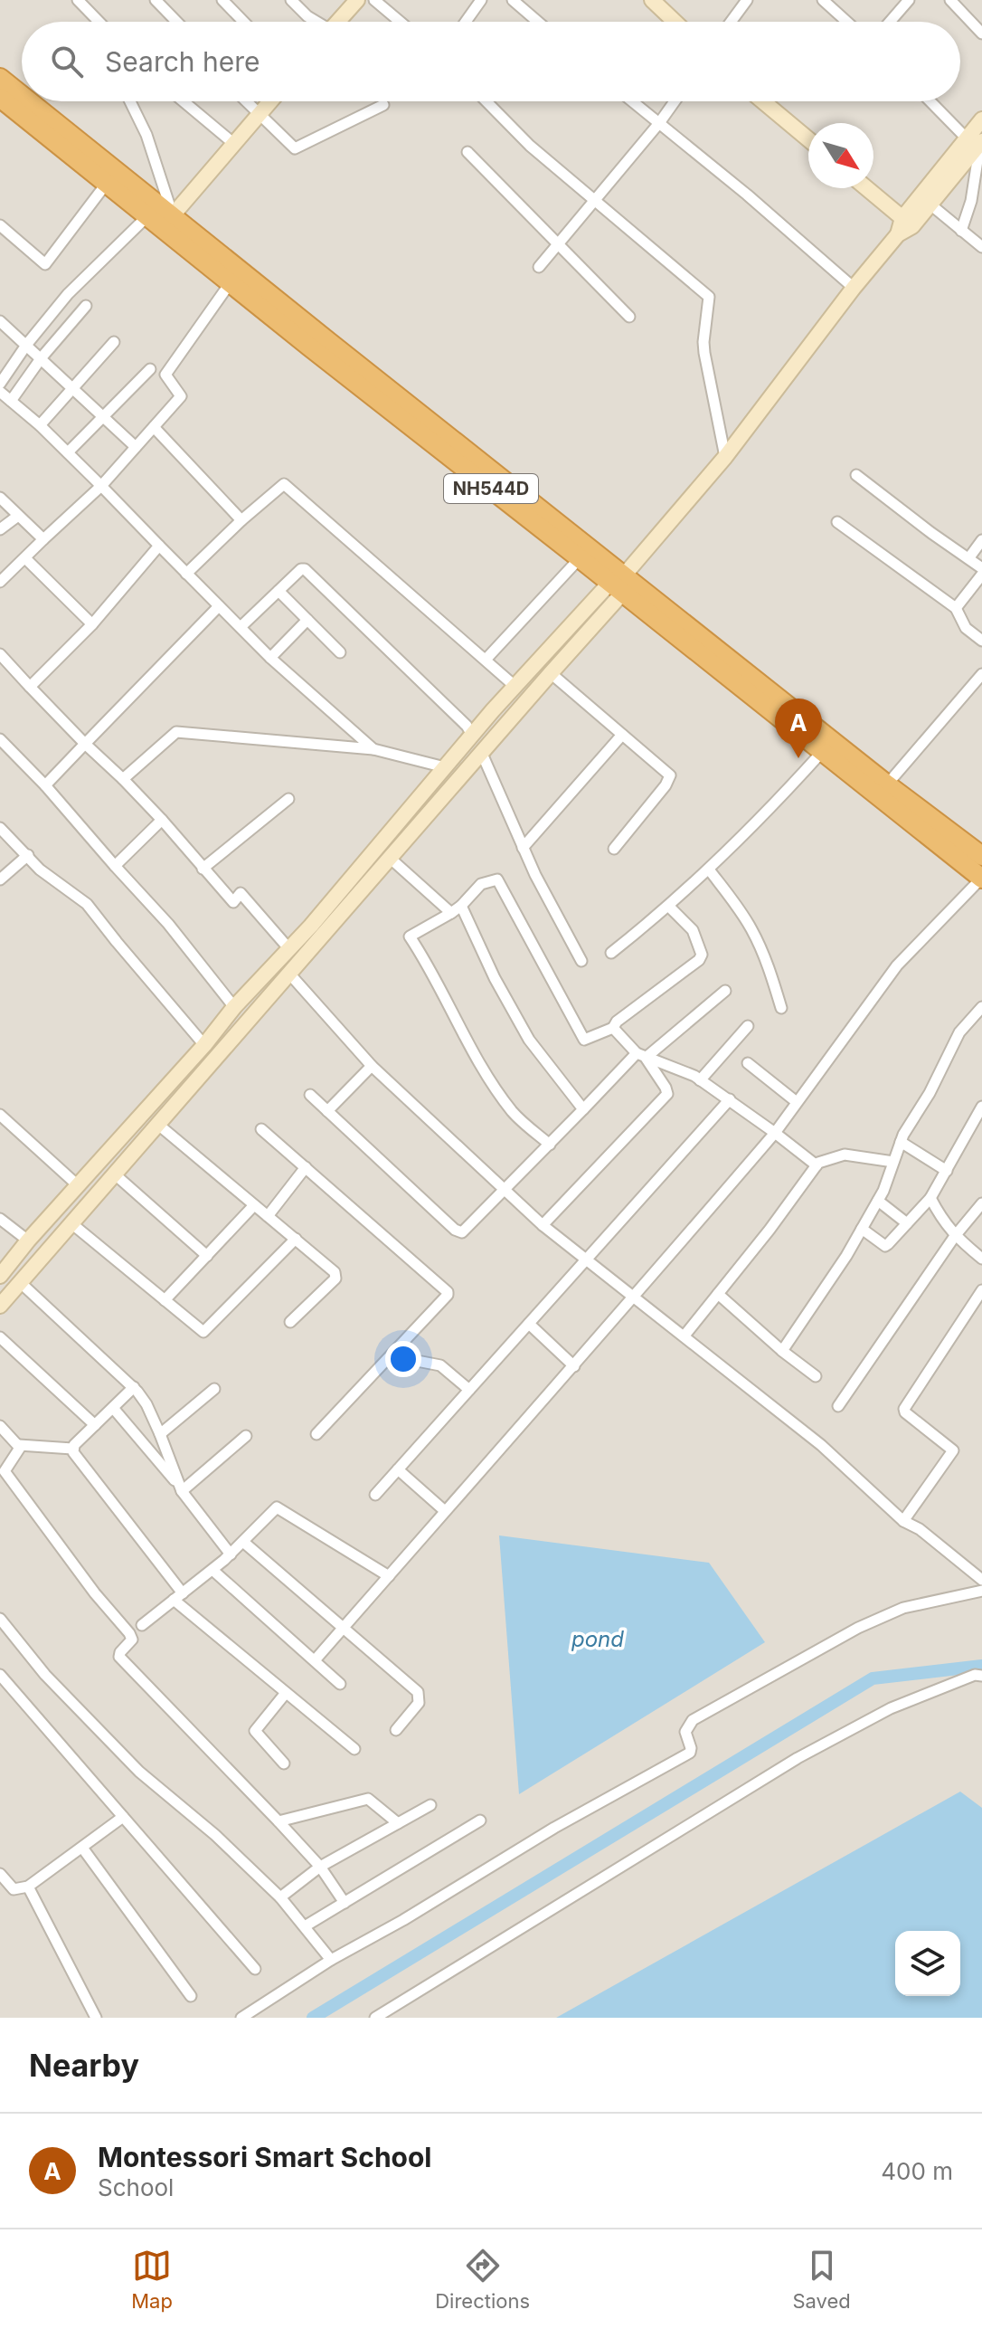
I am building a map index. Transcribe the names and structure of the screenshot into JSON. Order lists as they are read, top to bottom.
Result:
{
  "streets": {
    "highway": ["NH544D"]
  },
  "water": ["pond"],
  "north": "bottom right",
  "page": {
    "search": "Search here",
    "pins": "A",
    "heading": "Nearby",
    "list": [
      {
        "mark": "A",
        "name": "Montessori Smart School",
        "note": "School",
        "value": "400 m"
      }
    ],
    "nav": ["Map", "Directions", "Saved"]
  }
}
